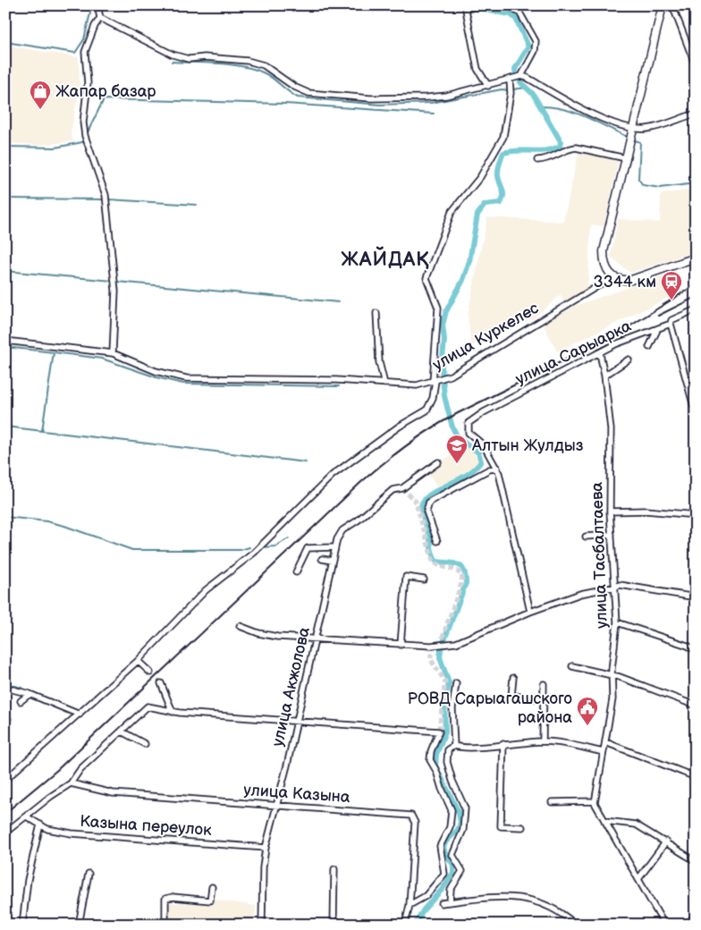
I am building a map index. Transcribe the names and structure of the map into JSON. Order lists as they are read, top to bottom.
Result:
{
  "streets": {
    "street": [
      "улица Куркелес",
      "улица Сарыарка",
      "улица Тасбалтаева",
      "улица Акжолова",
      "улица Казына",
      "Казына переулок"
    ]
  },
  "crossings": [
    ["улица Сарыарка", "улица Тасбалтаева"],
    ["улица Акжолова", "улица Казына"],
    ["улица Акжолова", "Казына переулок"]
  ],
  "districts": ["ЖАЙДАҚ"],
  "places": {
    "shop": ["Жапар базар"],
    "station": ["3344 км"],
    "school or university": ["Алтын Жулдыз"],
    "public building": ["РОВД Сарыагашского района"]
  }
}
